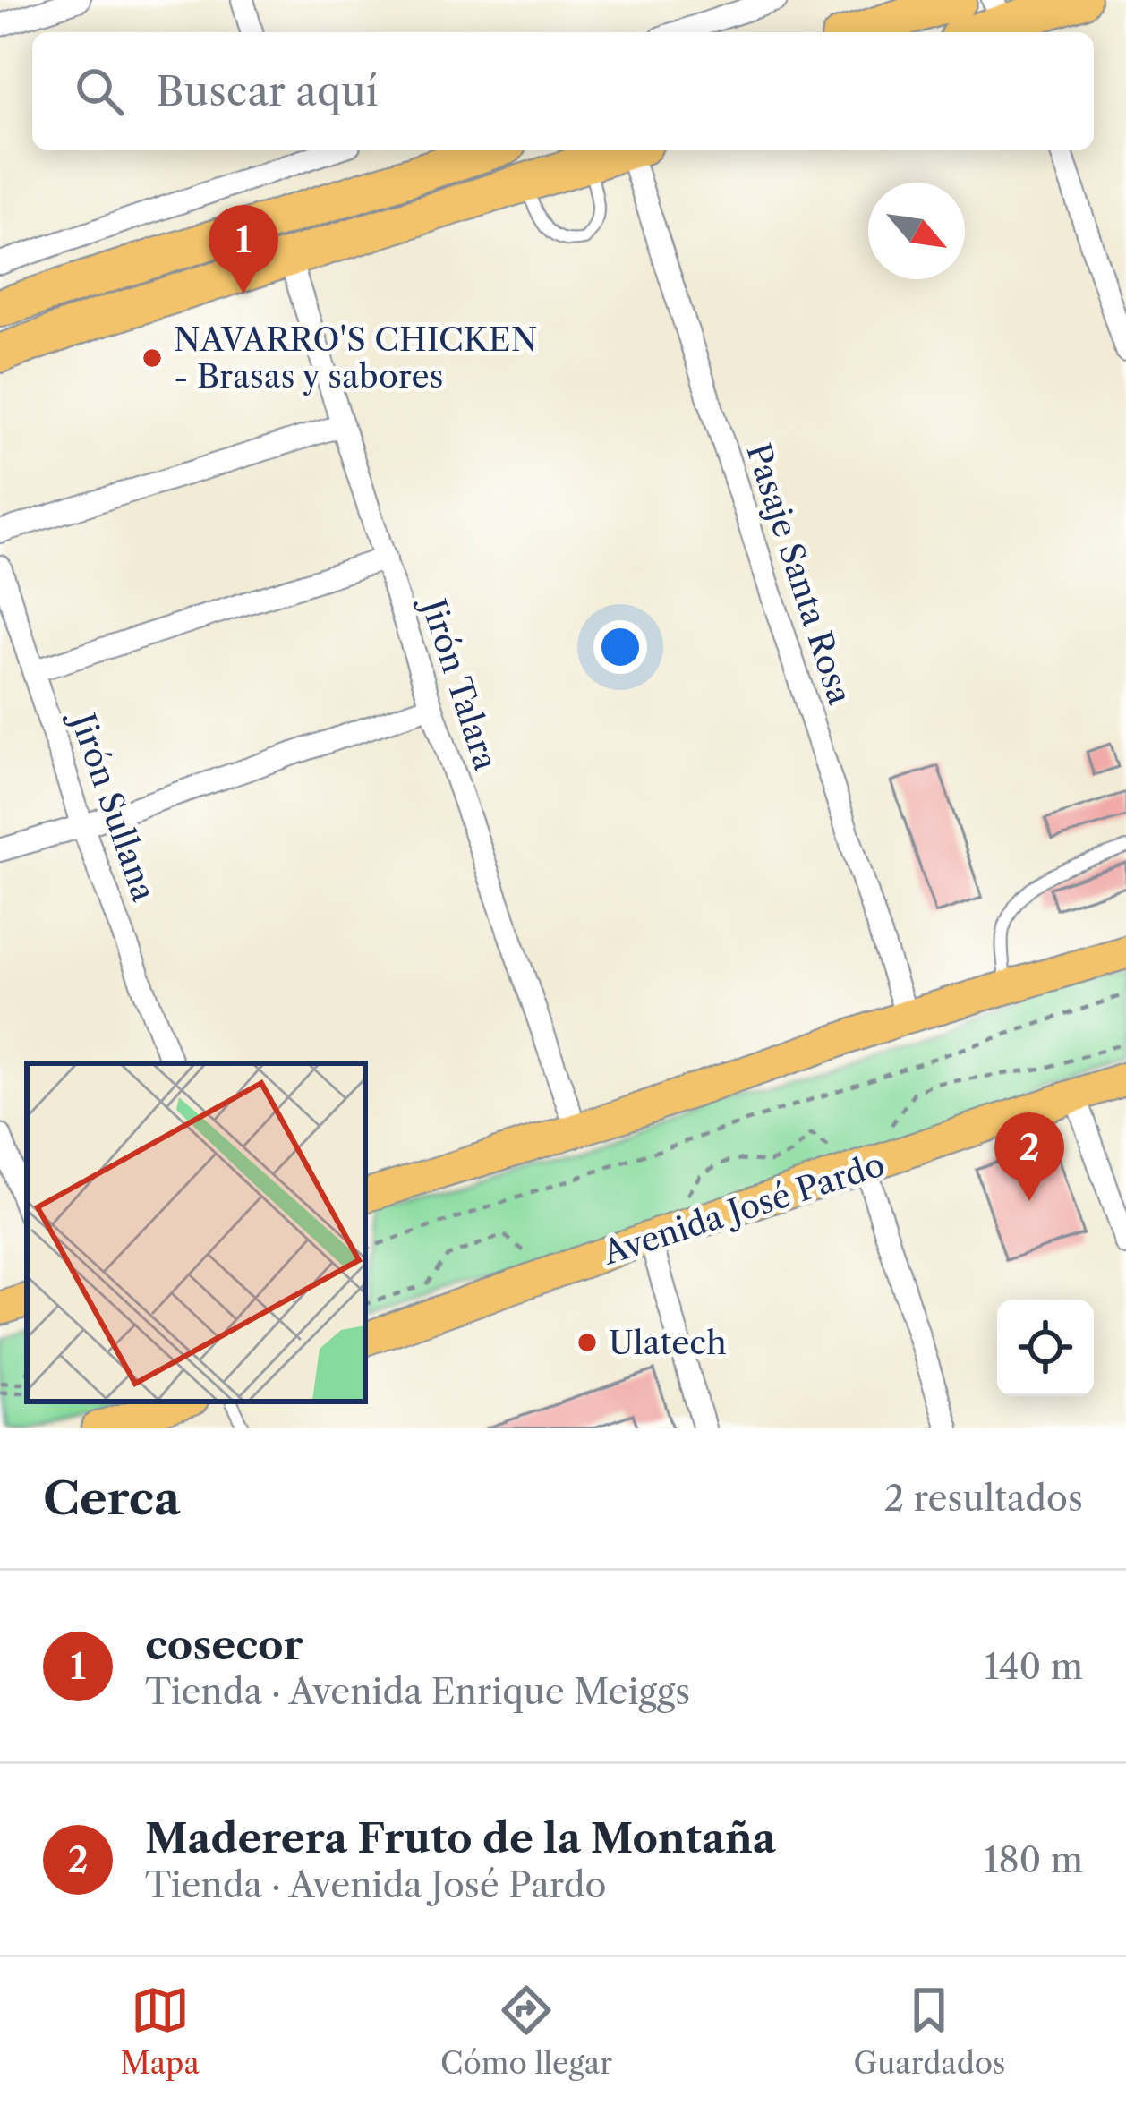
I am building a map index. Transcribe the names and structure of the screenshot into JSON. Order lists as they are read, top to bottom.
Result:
{
  "streets": {
    "main road": ["Avenida José Pardo"],
    "street": ["Pasaje Santa Rosa", "Jirón Talara", "Jirón Sullana"]
  },
  "places": ["NAVARRO'S CHICKEN - Brasas y sabores", "Ulatech"],
  "north": "bottom right",
  "page": {
    "search": "Buscar aquí",
    "pins": ["1", "2"],
    "heading": ["Cerca", "2 resultados"],
    "list": [
      {
        "mark": "1",
        "name": "cosecor",
        "note": "Tienda · Avenida Enrique Meiggs",
        "value": "140 m"
      },
      {
        "mark": "2",
        "name": "Maderera Fruto de la Montaña",
        "note": "Tienda · Avenida José Pardo",
        "value": "180 m"
      }
    ],
    "nav": ["Mapa", "Cómo llegar", "Guardados"]
  }
}
